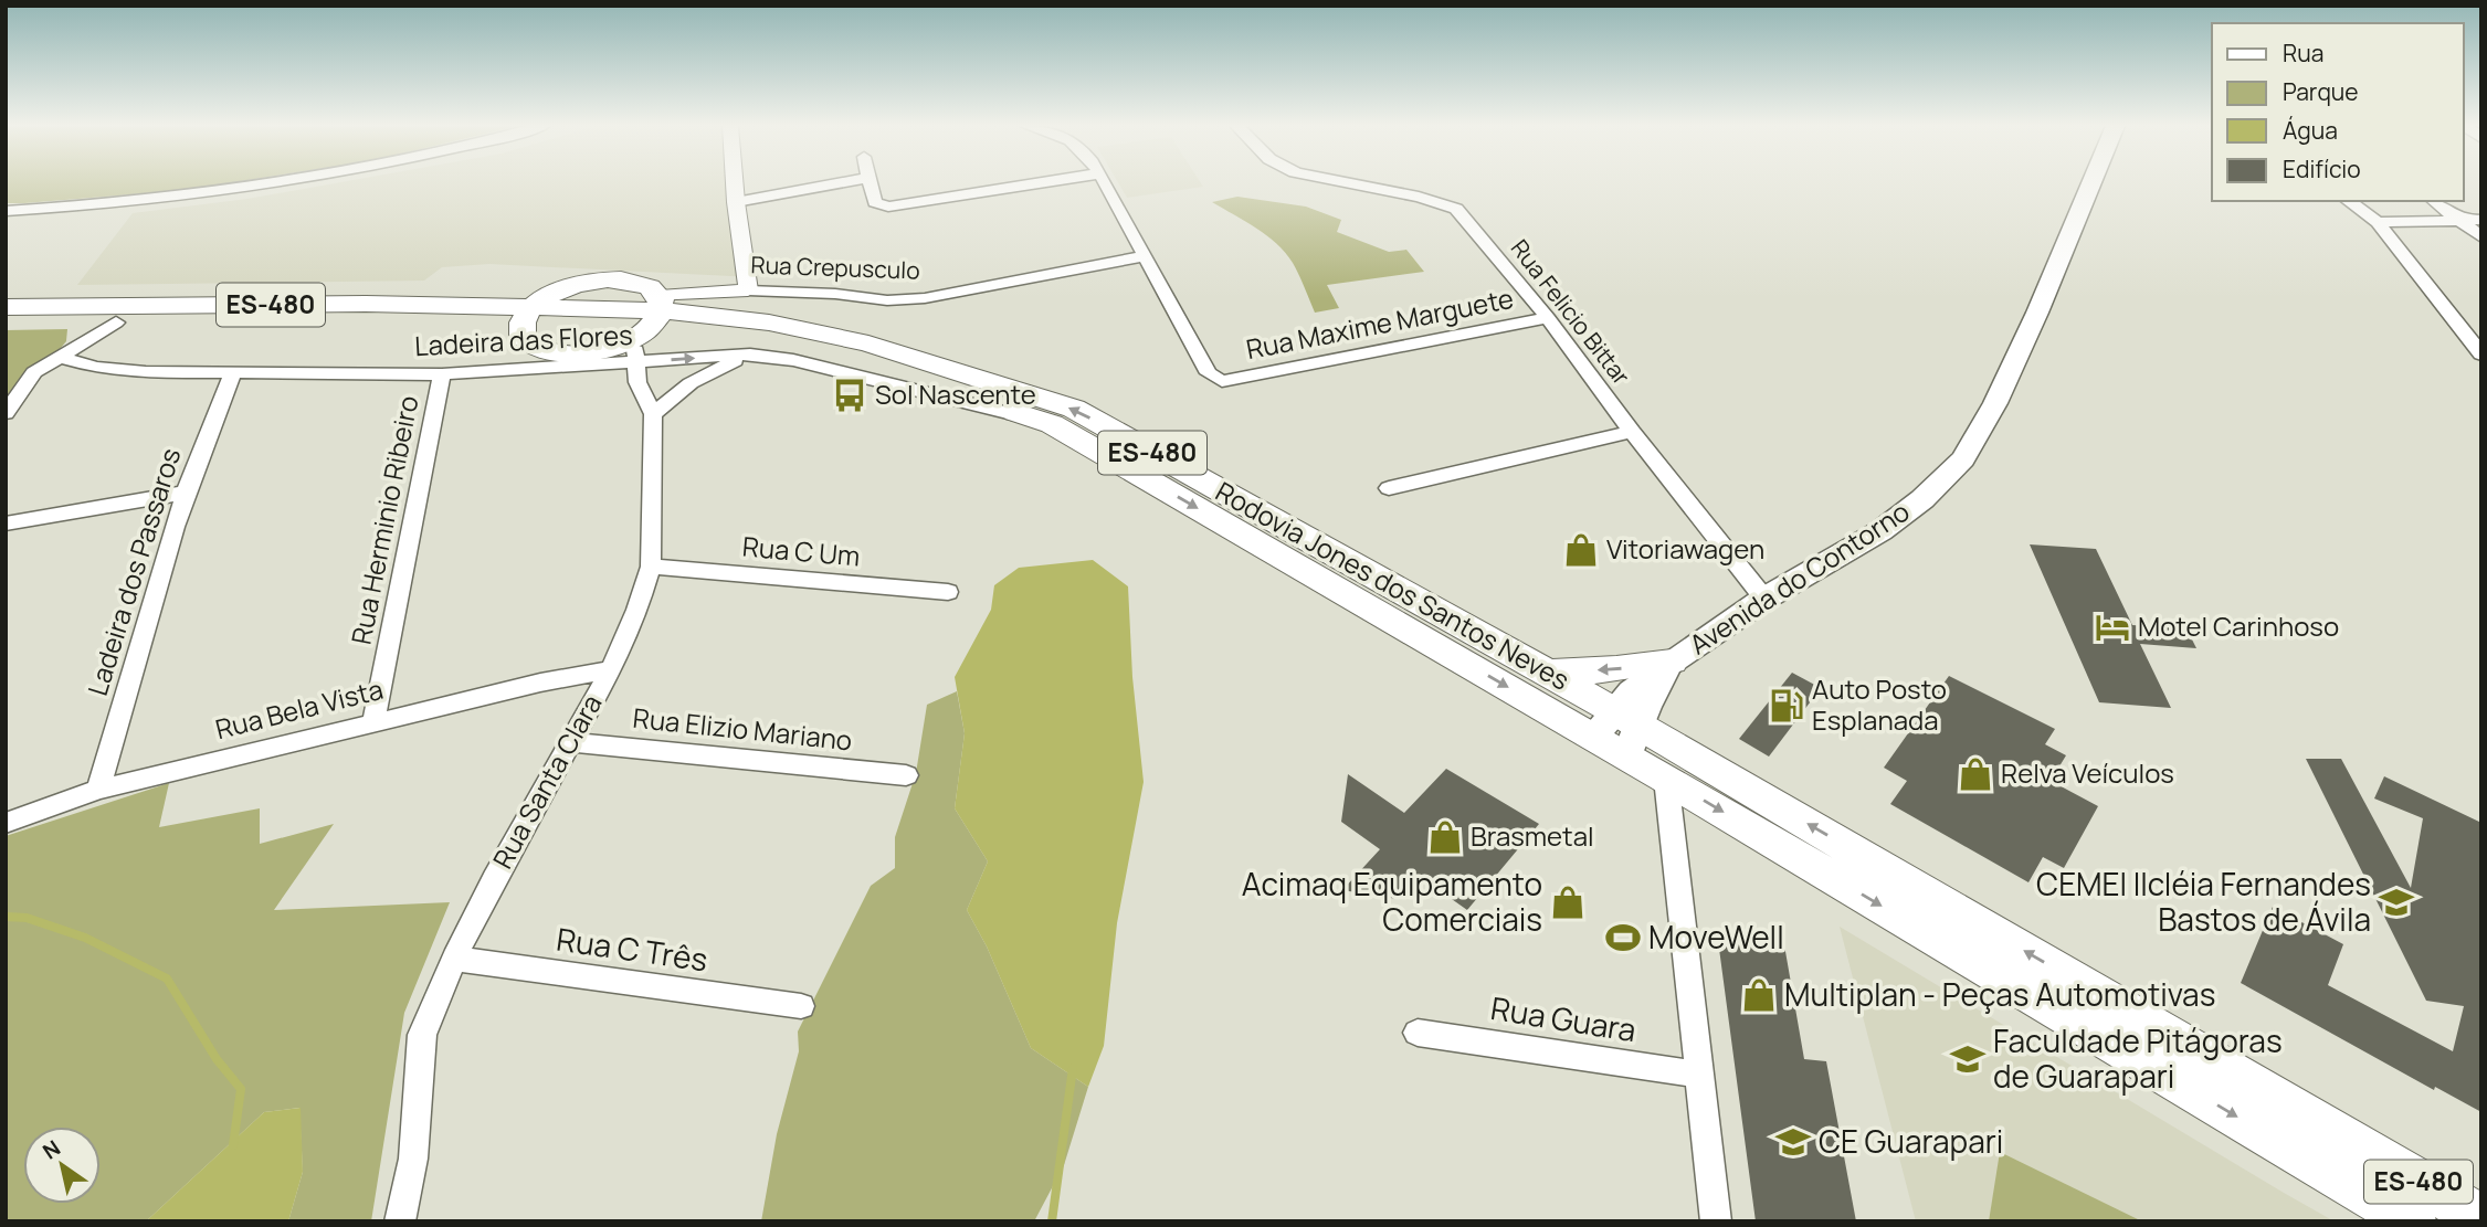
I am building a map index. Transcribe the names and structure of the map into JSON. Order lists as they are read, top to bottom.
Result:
{
  "streets": {
    "main road": ["ES-480", "Avenida do Contorno", "Rodovia Jones dos Santos Neves"],
    "street": [
      "Rua Crepusculo",
      "Rua Felicio Bittar",
      "Rua Maxime Marguete",
      "Ladeira das Flores",
      "Rua Herminio Ribeiro",
      "Rua C Um",
      "Ladeira dos Passaros",
      "Rua Bela Vista",
      "Rua Elizio Mariano",
      "Rua Santa Clara",
      "Rua C Três",
      "Rua Guara"
    ]
  },
  "crossings": [
    ["Rua Crepusculo", "Rua Maxime Marguete"],
    ["Rua Crepusculo", "Ladeira das Flores"],
    ["Rua Crepusculo", "Rodovia Jones dos Santos Neves"],
    ["Rua Crepusculo", "Rua Santa Clara"],
    ["Rua Felicio Bittar", "Rua Maxime Marguete"],
    ["Rua Felicio Bittar", "Avenida do Contorno"],
    ["Ladeira das Flores", "Rua Herminio Ribeiro"],
    ["Ladeira das Flores", "Ladeira dos Passaros"],
    ["Ladeira das Flores", "Rodovia Jones dos Santos Neves"],
    ["Ladeira das Flores", "Rua Santa Clara"],
    ["Rua Herminio Ribeiro", "Rua Bela Vista"],
    ["Rua C Um", "Rua Santa Clara"],
    ["Ladeira dos Passaros", "Rua Bela Vista"],
    ["Avenida do Contorno", "Rodovia Jones dos Santos Neves"],
    ["Rodovia Jones dos Santos Neves", "Rua Santa Clara"],
    ["Rua Bela Vista", "Rua Santa Clara"],
    ["Rua Elizio Mariano", "Rua Santa Clara"],
    ["Rua Santa Clara", "Rua C Três"]
  ],
  "places": {
    "bus stop": ["Sol Nascente"],
    "shop": [
      "Vitoriawagen",
      "Relva Veículos",
      "Brasmetal",
      "Acimaq Equipamento Comerciais",
      "Multiplan - Peças Automotivas"
    ],
    "hotel": ["Motel Carinhoso"],
    "fuel station": ["Auto Posto Esplanada"],
    "school or university": ["CEMEI Ilcléia Fernandes Bastos de Ávila", "Faculdade Pitágoras de Guarapari", "CE Guarapari"],
    "sports": ["MoveWell"]
  },
  "legend": [
    "Rua",
    "Parque",
    "Água",
    "Edifício"
  ],
  "north": "top left"
}
